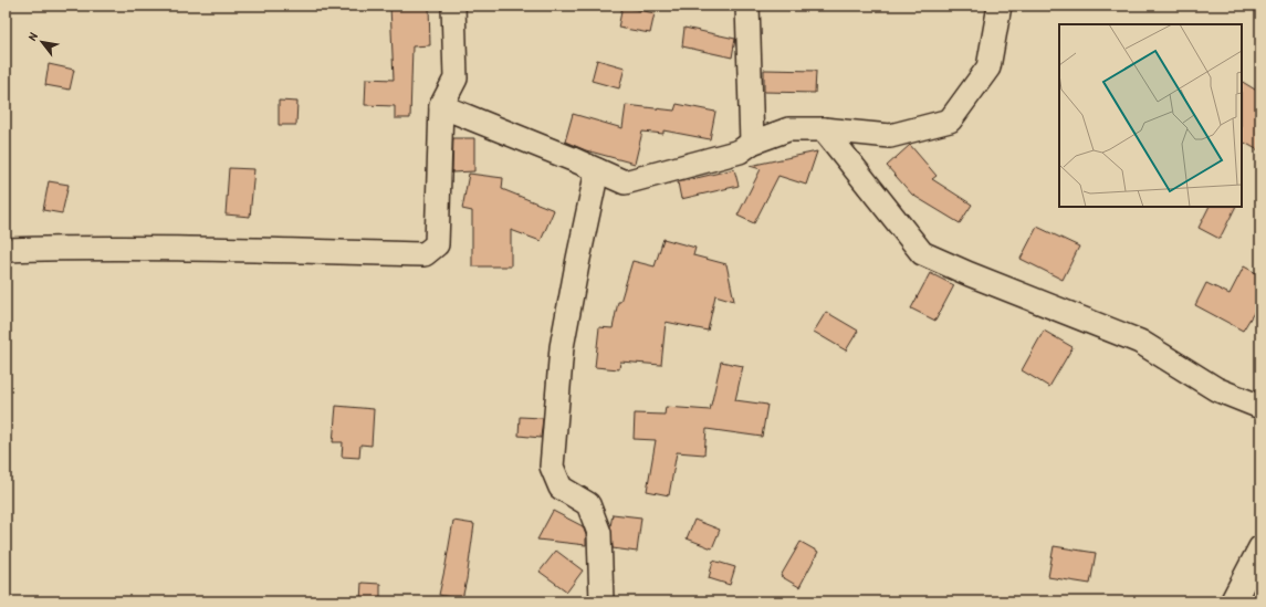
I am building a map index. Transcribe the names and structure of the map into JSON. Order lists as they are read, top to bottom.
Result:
{
  "north": "top left"
}
